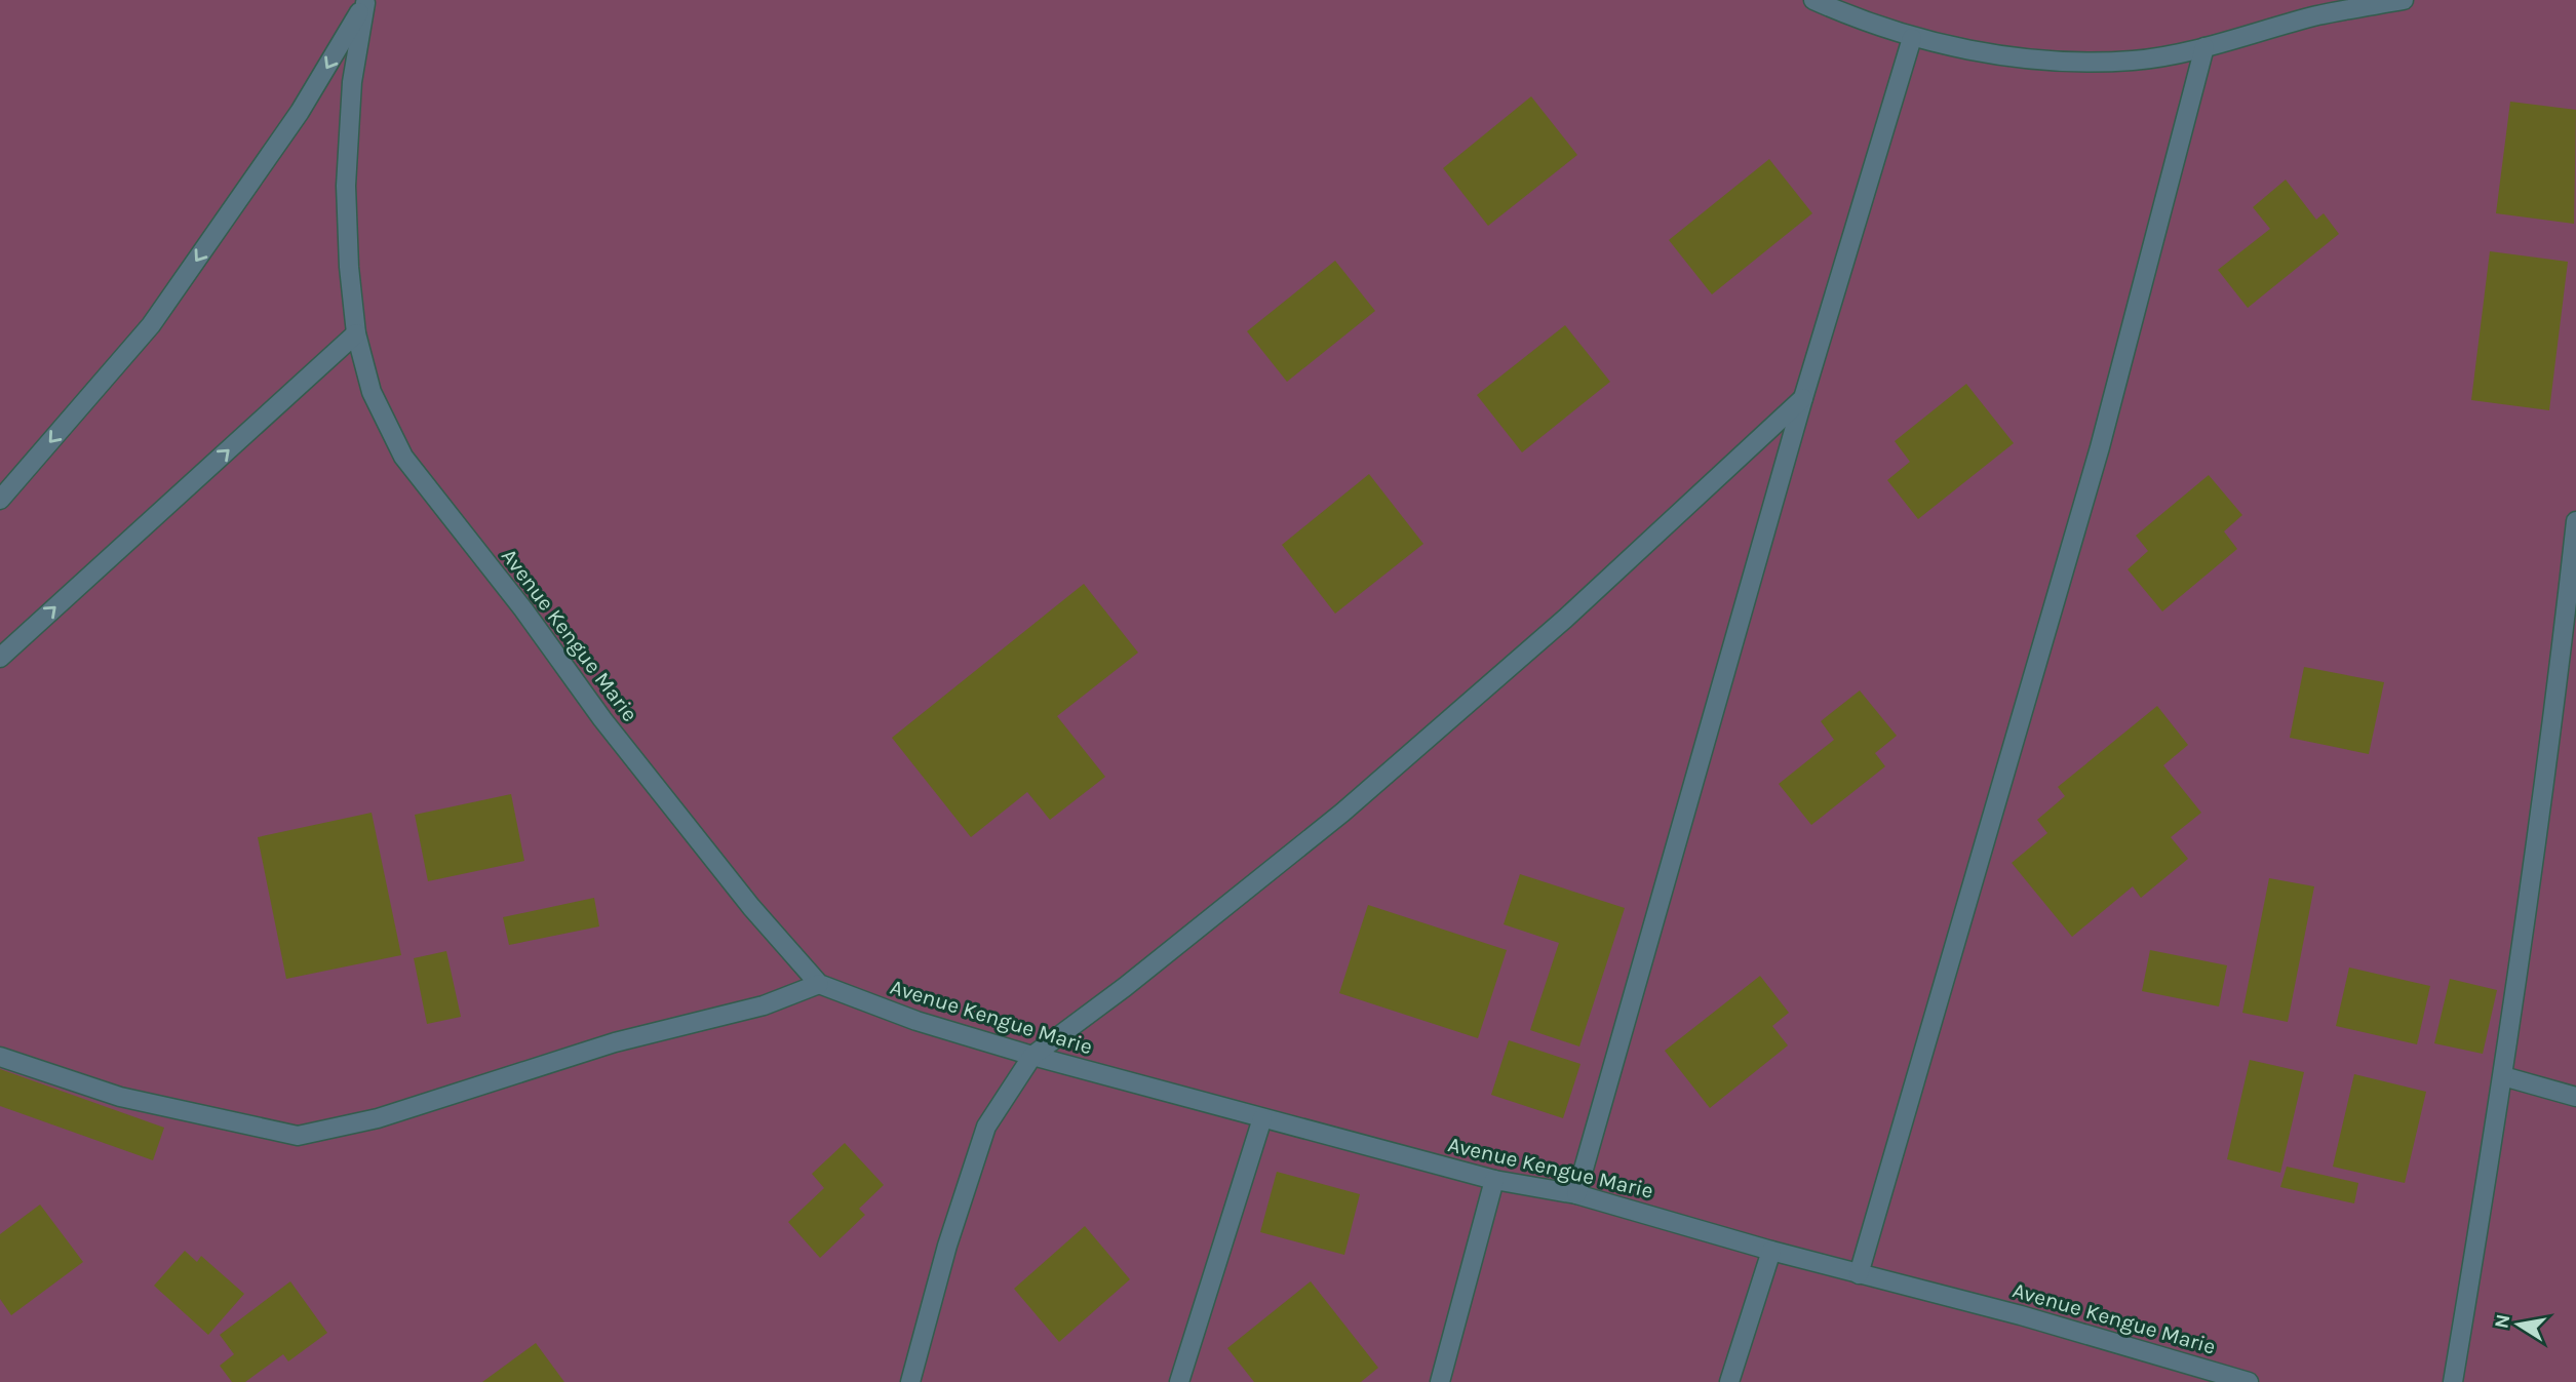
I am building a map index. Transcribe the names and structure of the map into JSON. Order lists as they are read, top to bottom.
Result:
{
  "streets": {
    "street": ["Avenue Kengue Marie"]
  },
  "north": "left"
}
